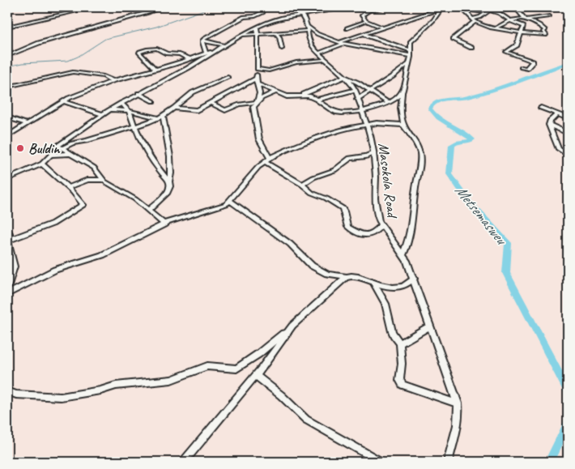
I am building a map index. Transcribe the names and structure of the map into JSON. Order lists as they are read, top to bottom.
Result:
{
  "streets": {
    "street": ["Masokola Road"]
  },
  "water": ["Metsemasweu"],
  "places": ["Buldin"]
}
